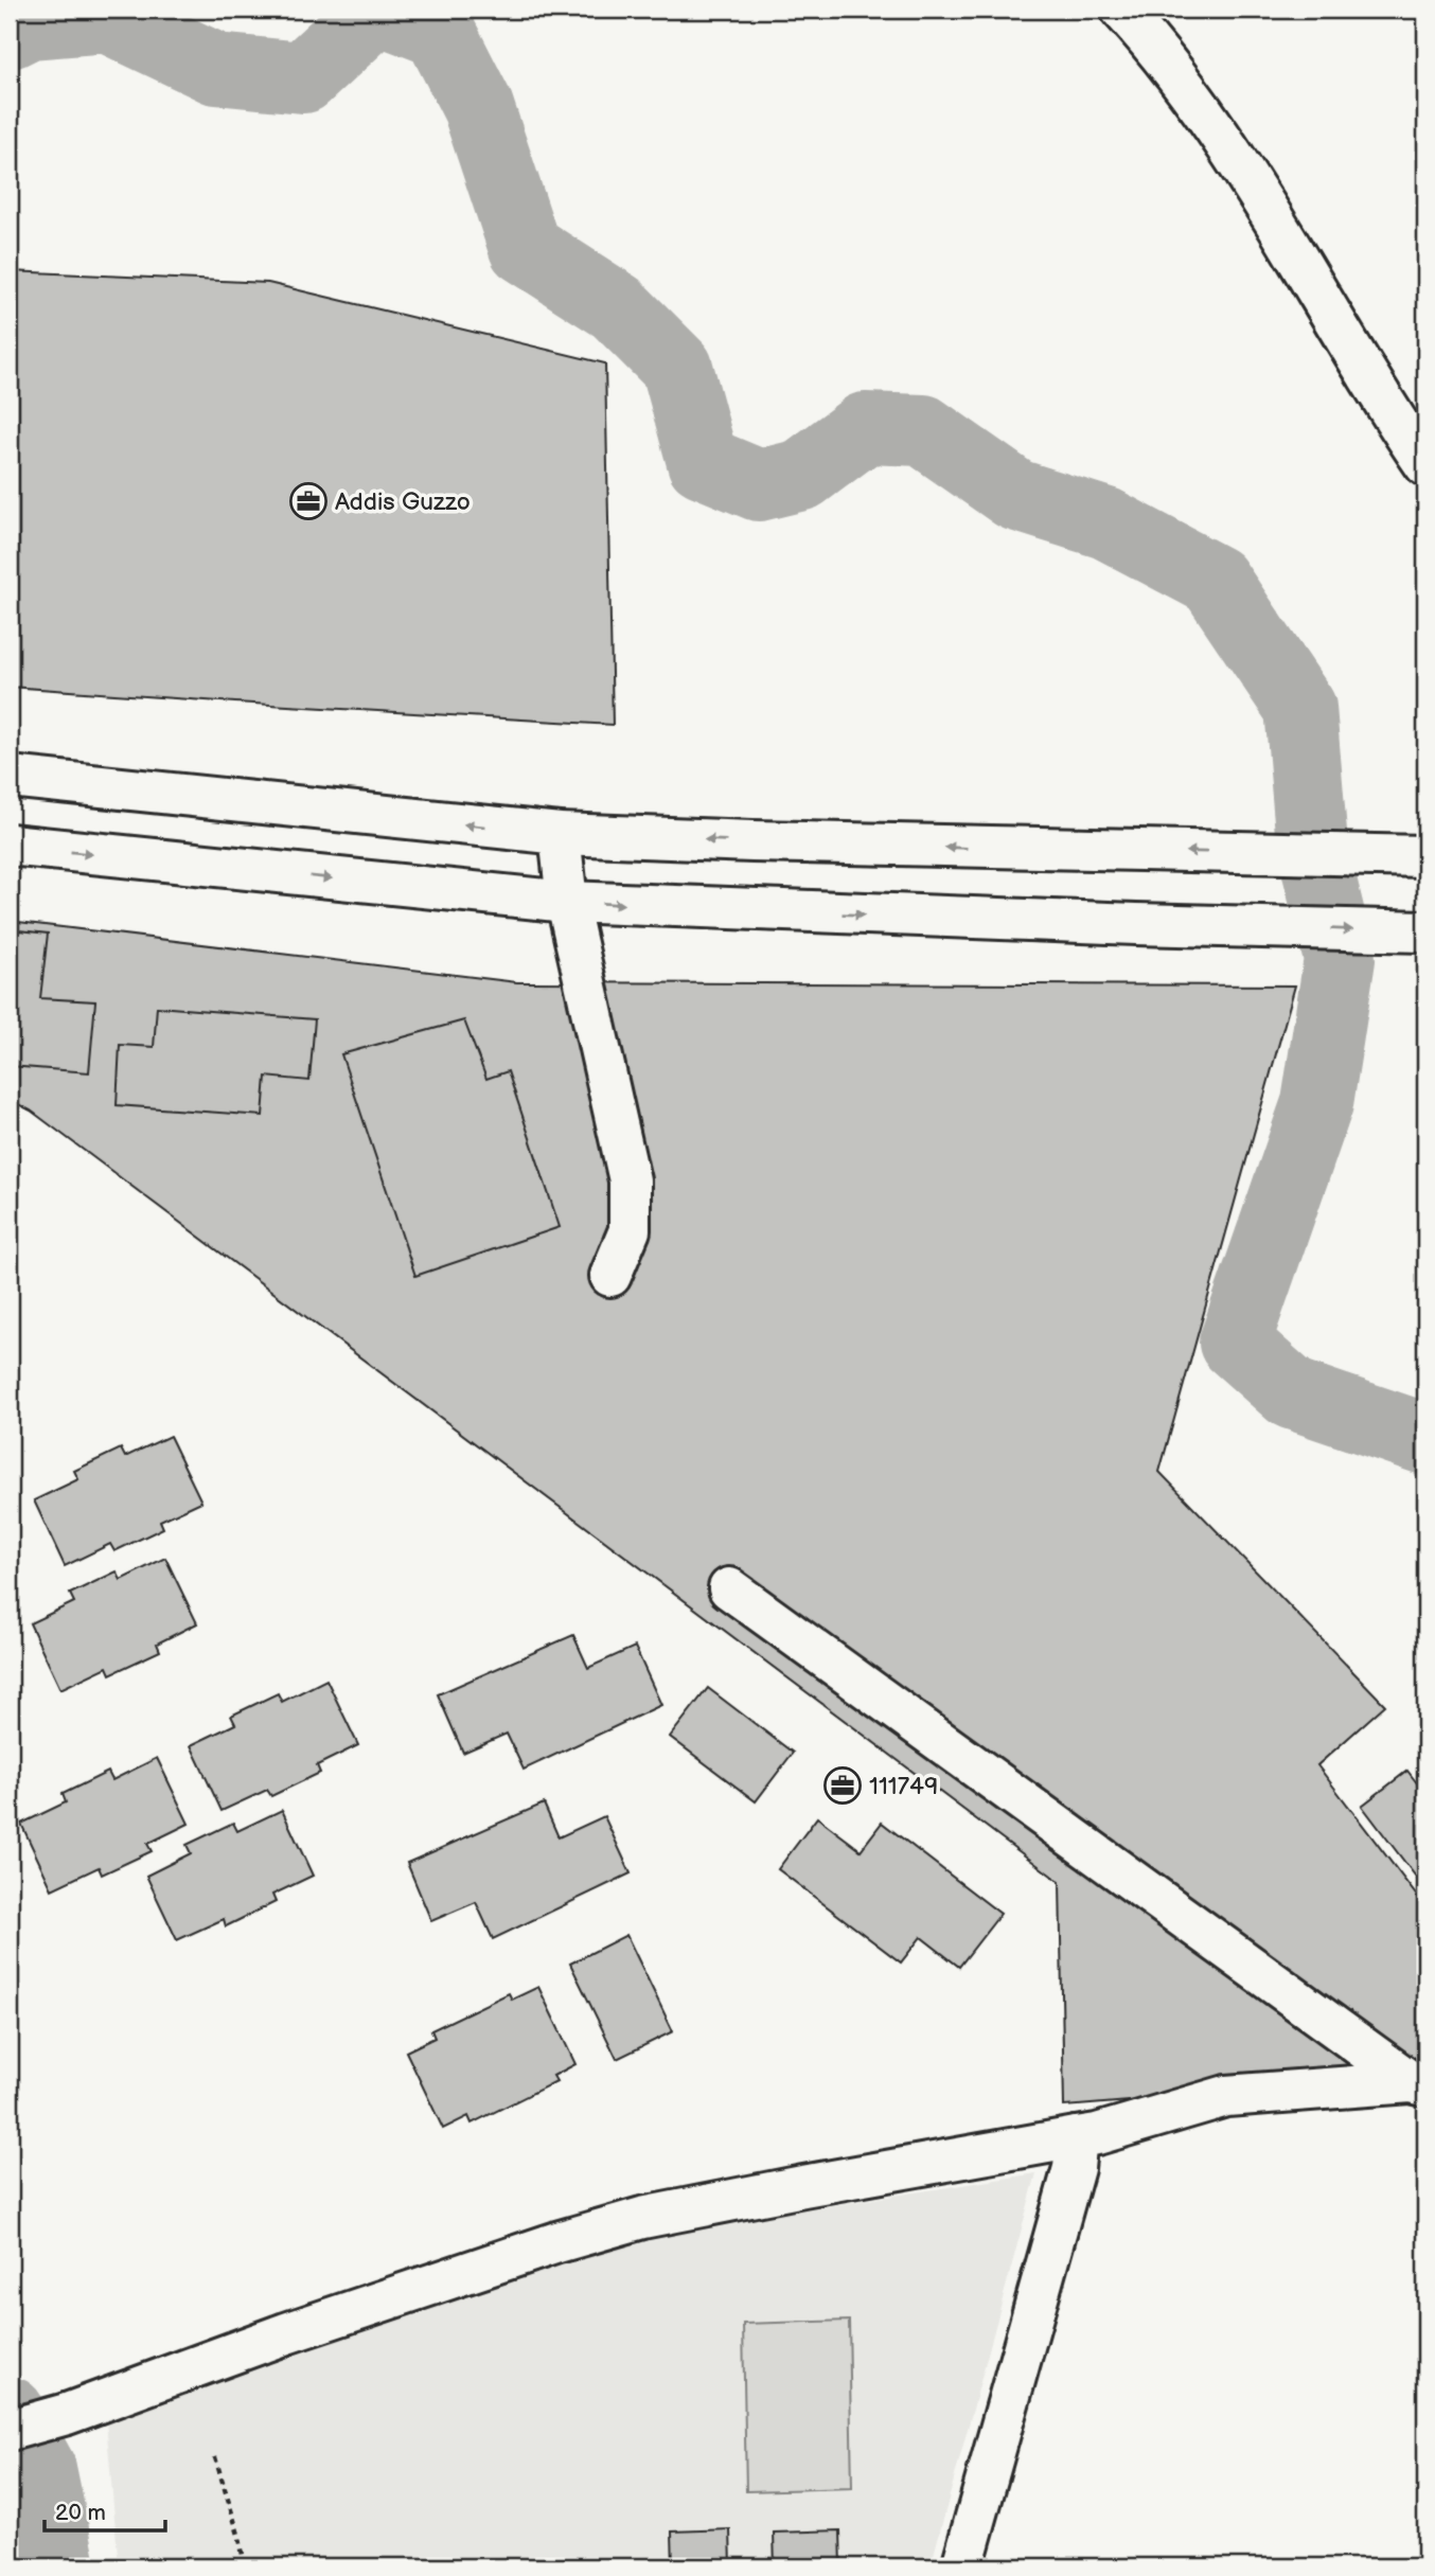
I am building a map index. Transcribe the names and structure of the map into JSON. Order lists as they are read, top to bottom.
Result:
{
  "places": {
    "office": ["Addis Guzzo", "111749"]
  },
  "scale_bar": "20 m"
}
